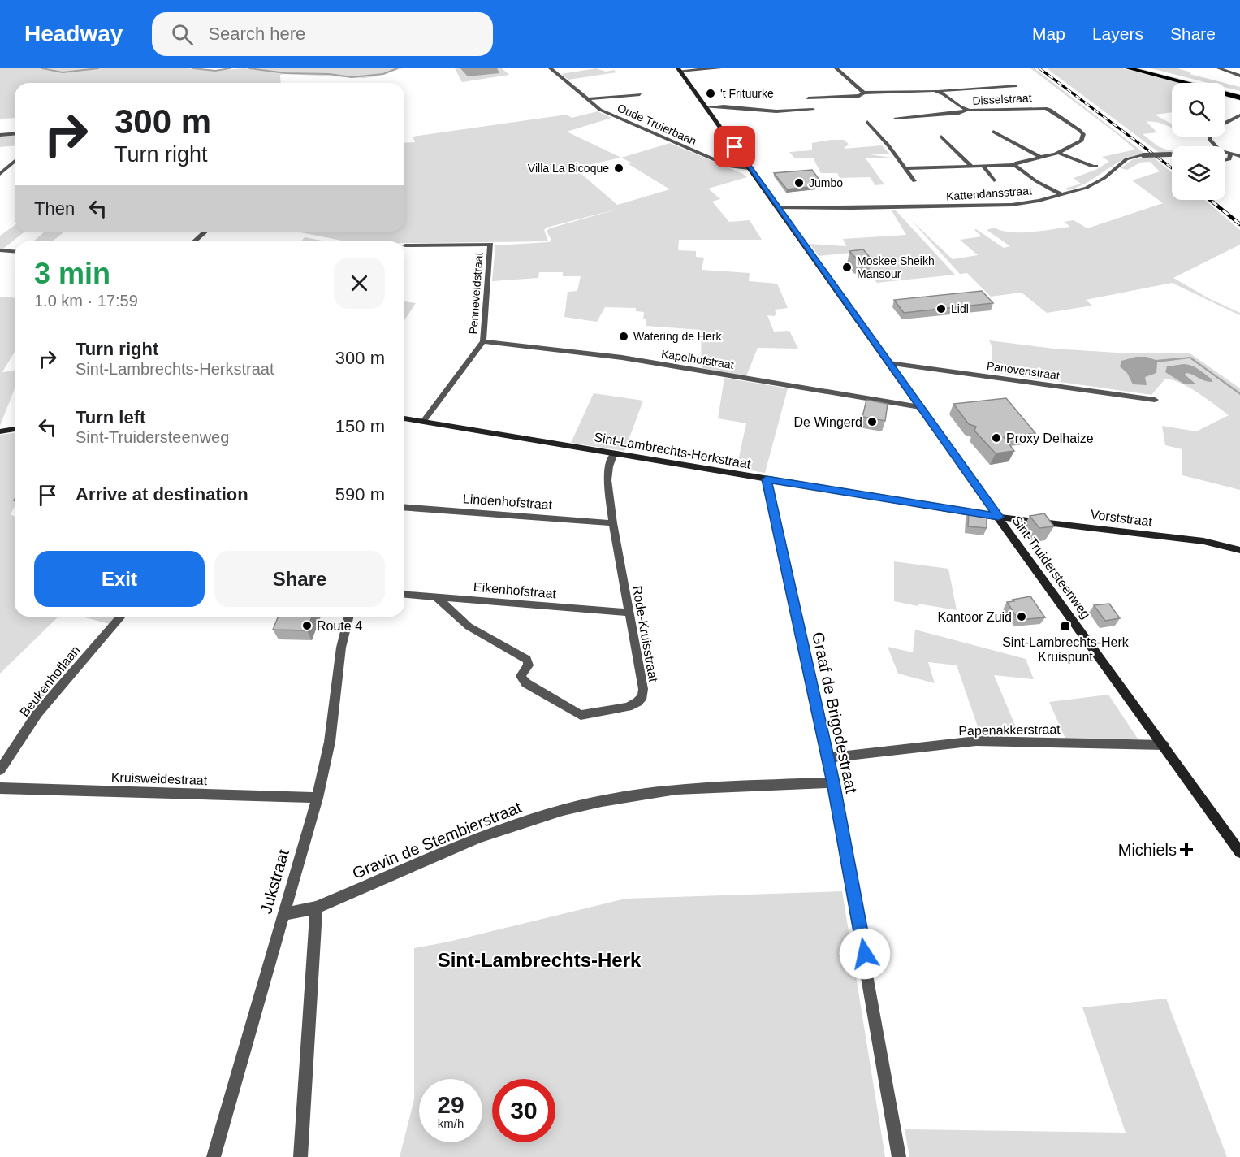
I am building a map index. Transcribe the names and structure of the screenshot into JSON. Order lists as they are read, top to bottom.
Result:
{
  "streets": {
    "main road": ["Sint-Lambrechts-Herkstraat", "Vorststraat", "Sint-Truidersteenweg"],
    "street": [
      "Disselstraat",
      "Oude Truierbaan",
      "Kattendansstraat",
      "Penneveldstraat",
      "Kapelhofstraat",
      "Panovenstraat",
      "Lindenhofstraat",
      "Eikenhofstraat",
      "Rode-Kruisstraat",
      "Beukenhoflaan",
      "Graaf de Brigodestraat",
      "Papenakkerstraat",
      "Kruisweidestraat",
      "Gravin de Stembierstraat",
      "Jukstraat"
    ]
  },
  "crossings": [
    ["Oude Truierbaan", "Sint-Truidersteenweg"],
    ["Kattendansstraat", "Sint-Truidersteenweg"],
    ["Penneveldstraat", "Kapelhofstraat"],
    ["Kapelhofstraat", "Sint-Truidersteenweg"],
    ["Panovenstraat", "Sint-Truidersteenweg"],
    ["Sint-Lambrechts-Herkstraat", "Vorststraat"],
    ["Sint-Lambrechts-Herkstraat", "Sint-Truidersteenweg"],
    ["Sint-Lambrechts-Herkstraat", "Rode-Kruisstraat"],
    ["Sint-Lambrechts-Herkstraat", "Graaf de Brigodestraat"],
    ["Lindenhofstraat", "Rode-Kruisstraat"],
    ["Vorststraat", "Sint-Truidersteenweg"],
    ["Sint-Truidersteenweg", "Papenakkerstraat"],
    ["Eikenhofstraat", "Rode-Kruisstraat"],
    ["Graaf de Brigodestraat", "Papenakkerstraat"],
    ["Graaf de Brigodestraat", "Gravin de Stembierstraat"],
    ["Kruisweidestraat", "Jukstraat"],
    ["Gravin de Stembierstraat", "Jukstraat"]
  ],
  "districts": ["Sint-Lambrechts-Herk"],
  "places": {
    "other": [
      "'t Frituurke",
      "Villa La Bicoque",
      "Jumbo",
      "Moskee Sheikh Mansour",
      "Lidl",
      "Watering de Herk",
      "De Wingerd",
      "Proxy Delhaize",
      "Kantoor Zuid",
      "Route 4"
    ],
    "transit": ["Sint-Lambrechts-Herk Kruispunt"],
    "health": ["Michiels"]
  },
  "page": {
    "header": "Headway",
    "search": "Search here",
    "nav": ["Map", "Layers", "Share"],
    "turn": ["300 m", "Turn right"],
    "then": "Then",
    "heading": ["3 min", "1.0 km · 17:59"],
    "list": [
      {
        "name": "Turn right",
        "note": "Sint-Lambrechts-Herkstraat",
        "value": "300 m"
      },
      {
        "name": "Turn left",
        "note": "Sint-Truidersteenweg",
        "value": "150 m"
      },
      {
        "name": "Arrive at destination",
        "value": "590 m"
      }
    ],
    "buttons": ["Exit", "Share"],
    "speed": "29 km/h",
    "limit": "30"
  }
}
